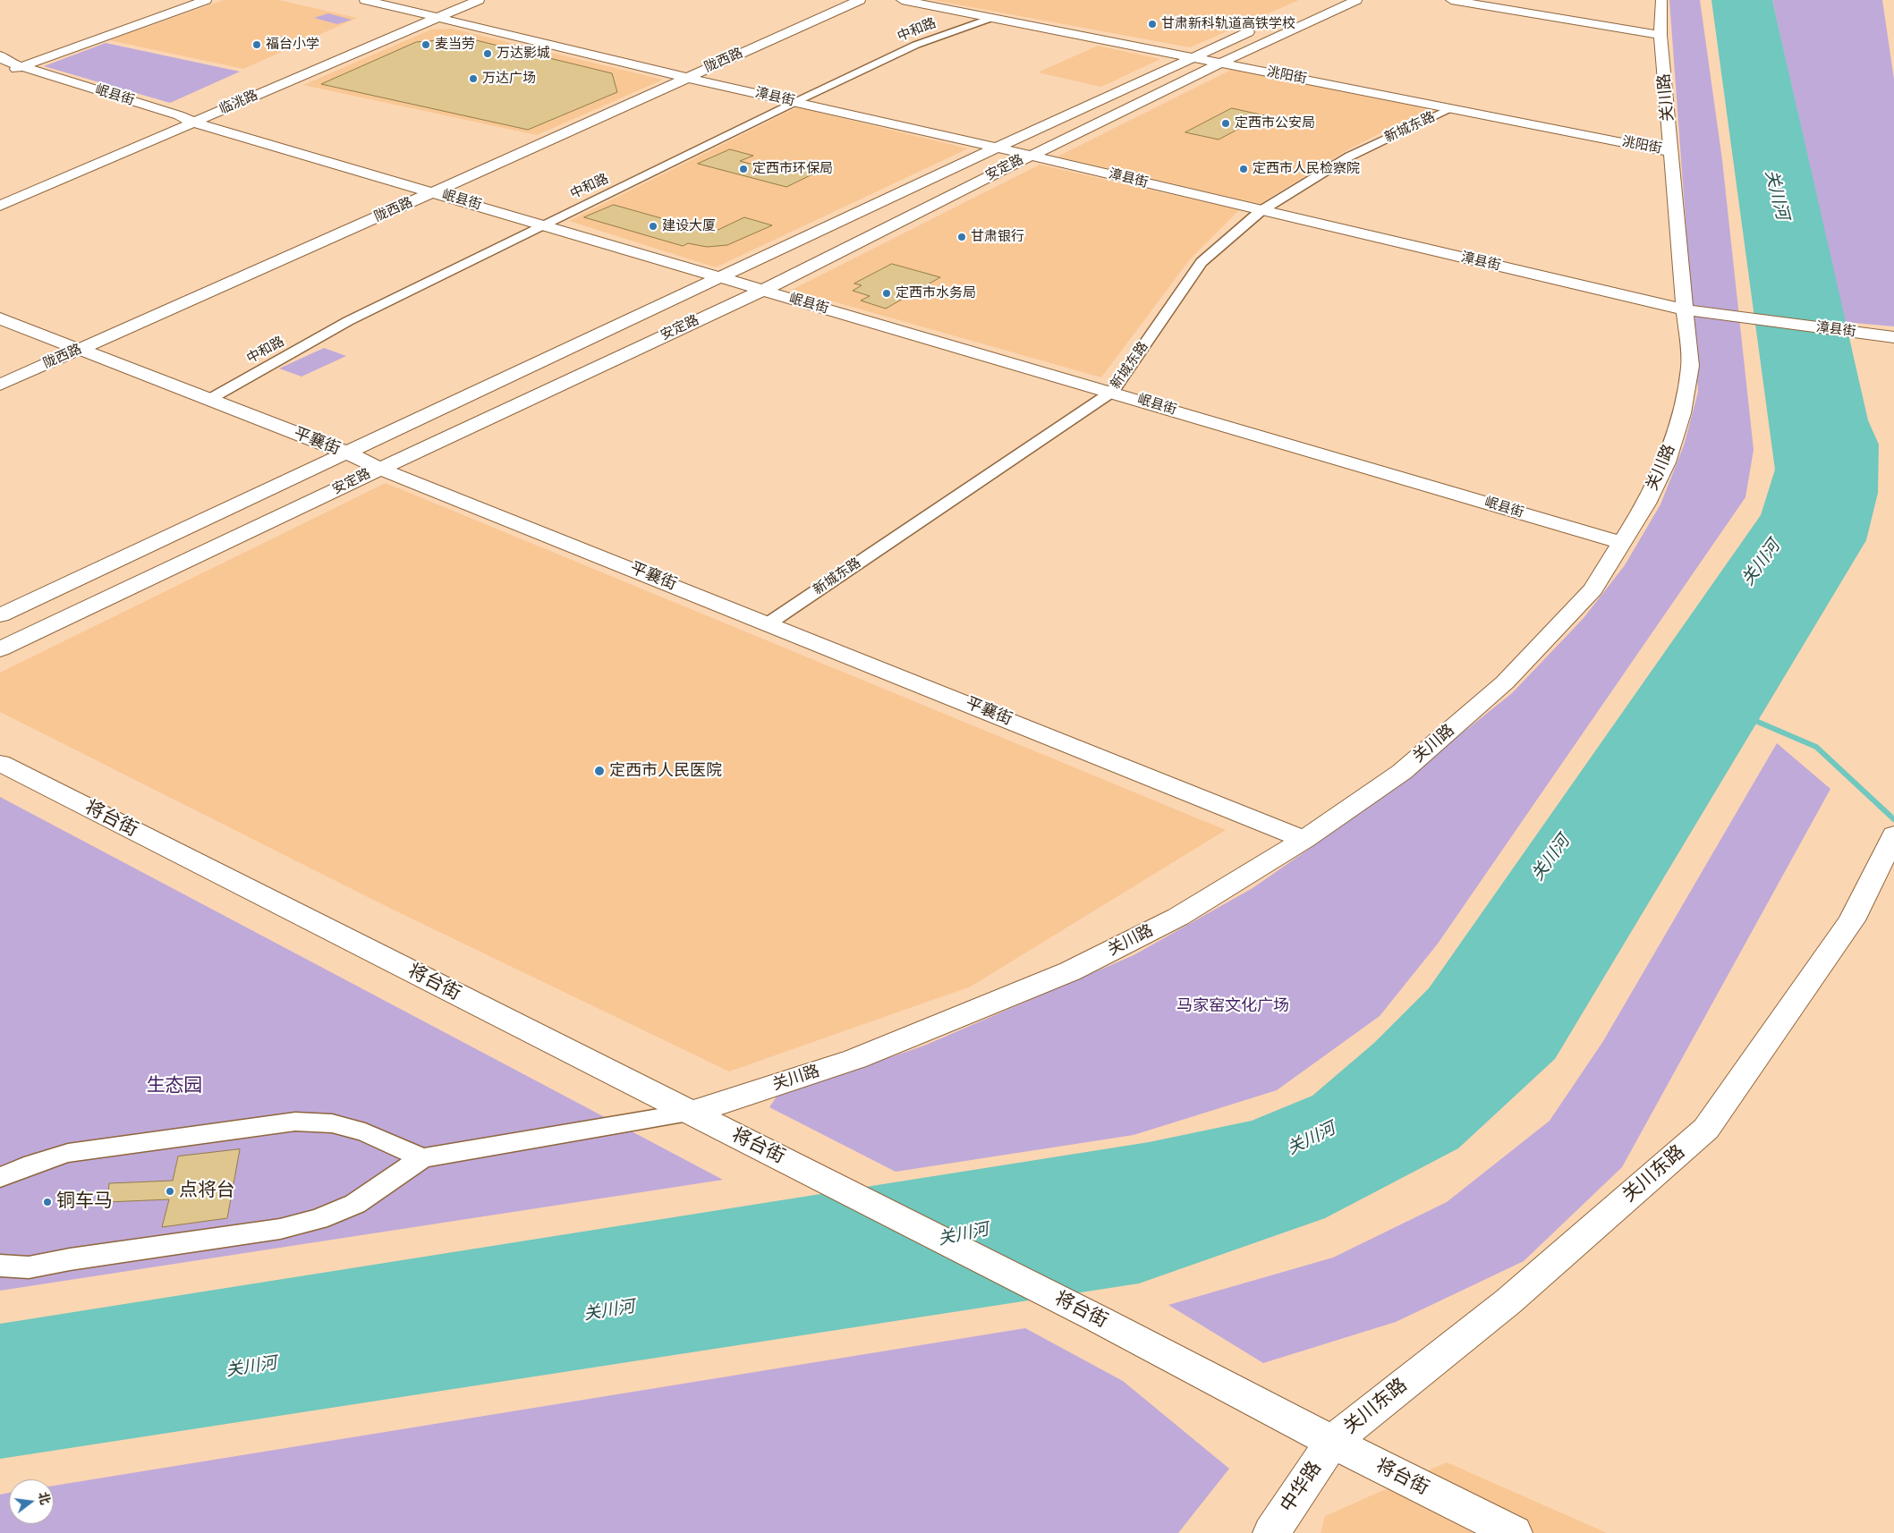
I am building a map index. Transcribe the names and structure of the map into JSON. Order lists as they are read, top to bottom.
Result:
{
  "streets": {
    "street": [
      "中和路",
      "陇西路",
      "洮阳街",
      "岷县街",
      "漳县街",
      "关川路",
      "临洮路",
      "新城东路",
      "安定路",
      "平襄街",
      "将台街",
      "关川东路",
      "中华路"
    ]
  },
  "crossings": [
    ["中和路", "洮阳街"],
    ["中和路", "岷县街"],
    ["中和路", "漳县街"],
    ["中和路", "平襄街"],
    ["陇西路", "岷县街"],
    ["陇西路", "漳县街"],
    ["陇西路", "平襄街"],
    ["洮阳街", "关川路"],
    ["洮阳街", "新城东路"],
    ["洮阳街", "安定路"],
    ["岷县街", "关川路"],
    ["岷县街", "临洮路"],
    ["岷县街", "新城东路"],
    ["岷县街", "安定路"],
    ["漳县街", "关川路"],
    ["漳县街", "临洮路"],
    ["漳县街", "新城东路"],
    ["漳县街", "安定路"],
    ["关川路", "平襄街"],
    ["关川路", "将台街"],
    ["新城东路", "平襄街"],
    ["安定路", "平襄街"],
    ["将台街", "关川东路"],
    ["将台街", "中华路"],
    ["关川东路", "中华路"]
  ],
  "water": ["关川河"],
  "parks": ["马家窑文化广场", "生态园"],
  "places": [
    "甘肃新科轨道高铁学校",
    "福台小学",
    "麦当劳",
    "万达影城",
    "万达广场",
    "定西市公安局",
    "定西市环保局",
    "定西市人民检察院",
    "建设大厦",
    "甘肃银行",
    "定西市水务局",
    "定西市人民医院",
    "点将台",
    "铜车马"
  ],
  "north": "right"
}
